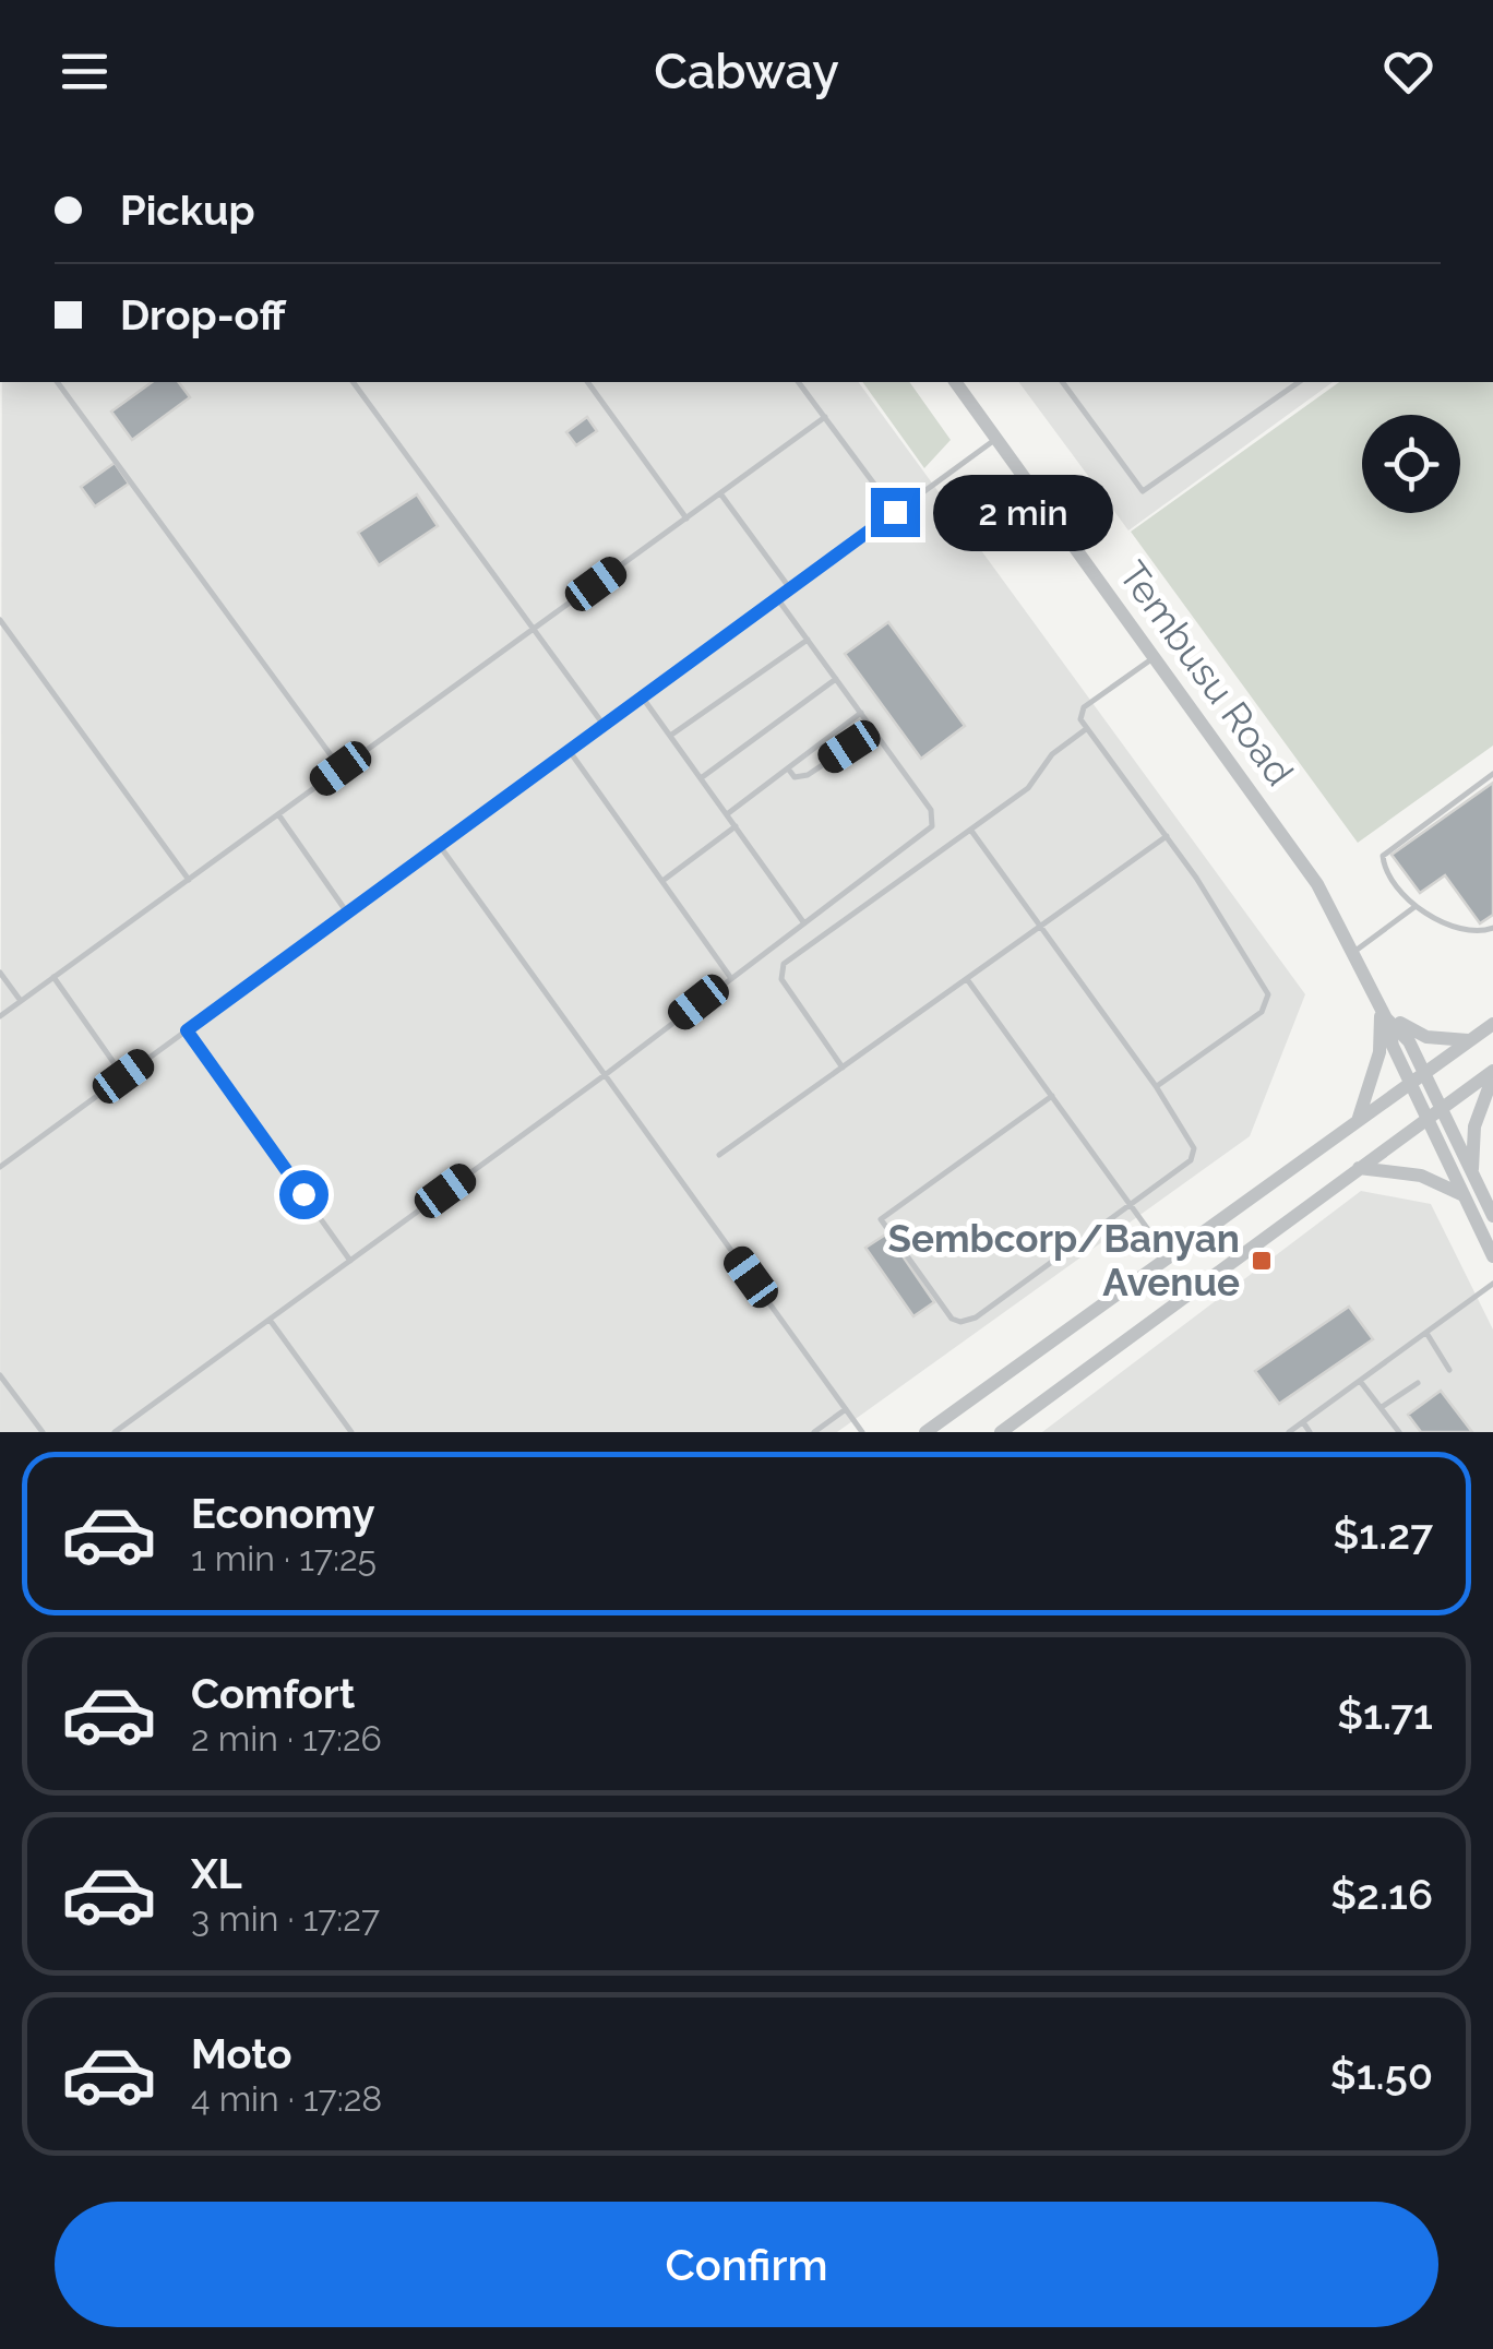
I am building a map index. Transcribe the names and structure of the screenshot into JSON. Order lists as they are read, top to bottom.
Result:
{
  "streets": {
    "street": ["Tembusu Road"]
  },
  "places": {
    "transit": ["Sembcorp/Banyan Avenue"]
  },
  "page": {
    "header": "Cabway",
    "banner": ["Pickup", "Drop-off"],
    "bubble": "2 min",
    "list": [
      {
        "name": "Economy",
        "note": "1 min · 17:25",
        "value": "$1.27"
      },
      {
        "name": "Comfort",
        "note": "2 min · 17:26",
        "value": "$1.71"
      },
      {
        "name": "XL",
        "note": "3 min · 17:27",
        "value": "$2.16"
      },
      {
        "name": "Moto",
        "note": "4 min · 17:28",
        "value": "$1.50"
      }
    ],
    "buttons": "Confirm"
  }
}
